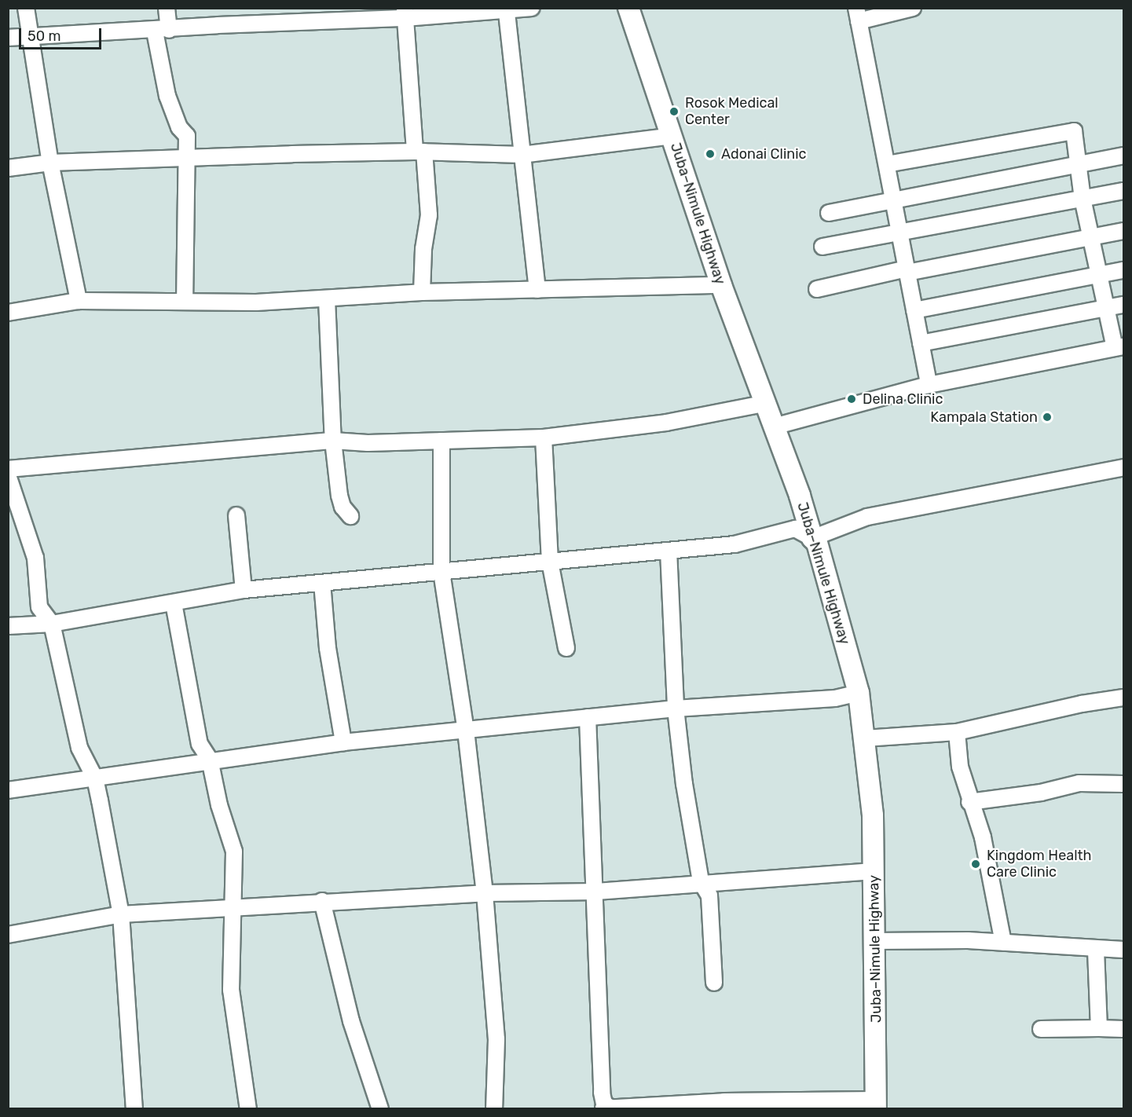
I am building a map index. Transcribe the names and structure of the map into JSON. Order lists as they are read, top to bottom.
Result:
{
  "streets": {
    "main road": ["Juba–Nimule Highway"]
  },
  "places": [
    "Rosok Medical Center",
    "Adonai Clinic",
    "Delina Clinic",
    "Kampala Station",
    "Kingdom Health Care Clinic"
  ],
  "scale_bar": "50 m"
}
